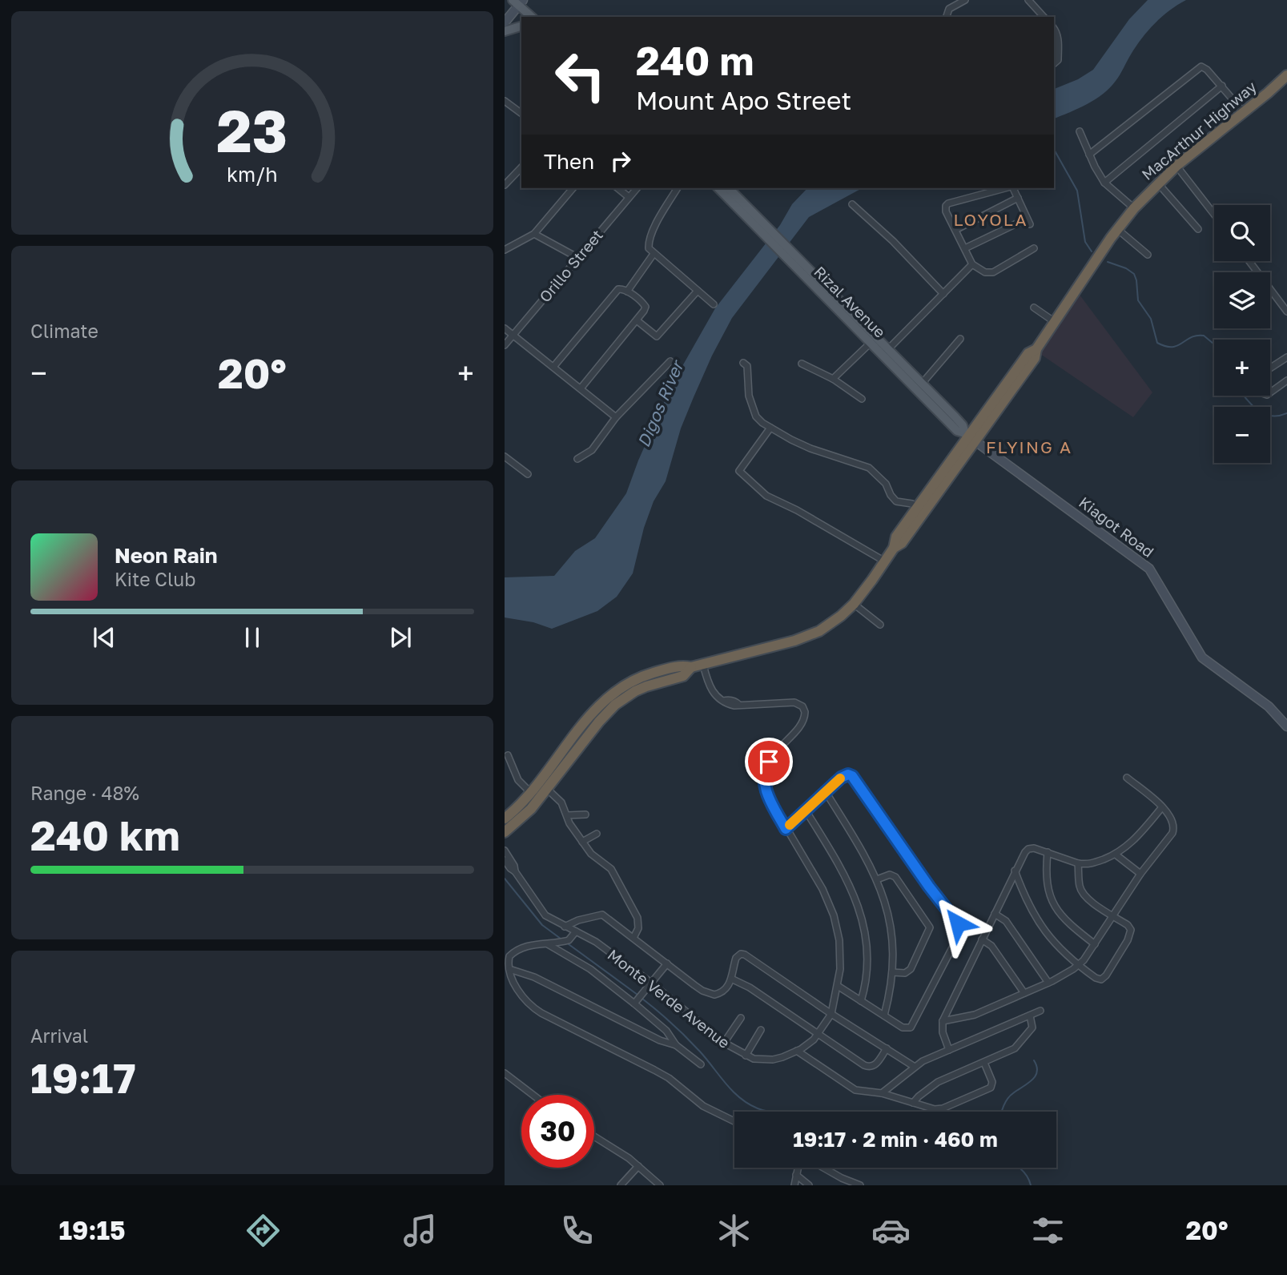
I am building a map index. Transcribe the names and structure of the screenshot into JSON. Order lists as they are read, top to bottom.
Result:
{
  "streets": {
    "highway": ["MacArthur Highway"],
    "main road": ["Rizal Avenue"],
    "street": ["Orillo Street", "Kiagot Road", "Monte Verde Avenue"]
  },
  "crossings": [
    ["MacArthur Highway", "Rizal Avenue"],
    ["MacArthur Highway", "Kiagot Road"],
    ["MacArthur Highway", "Monte Verde Avenue"],
    ["Rizal Avenue", "Kiagot Road"]
  ],
  "districts": ["LOYOLA", "FLYING A"],
  "water": ["Digos River"],
  "page": {
    "turn": ["240 m", "Mount Apo Street"],
    "then": "Then",
    "map_buttons": ["+", "−"],
    "tile": [
      "Climate",
      ["Range · 48%", "240 km"],
      ["Arrival", "19:17"]
    ],
    "heat": ["−", "20°", "+"],
    "song": ["Neon Rain", "Kite Club"],
    "limit": "30",
    "trip": "19:17 · 2 min · 460 m",
    "tabs": ["19:15", "20°"],
    "gauge": ["23", "km/h"]
  }
}
